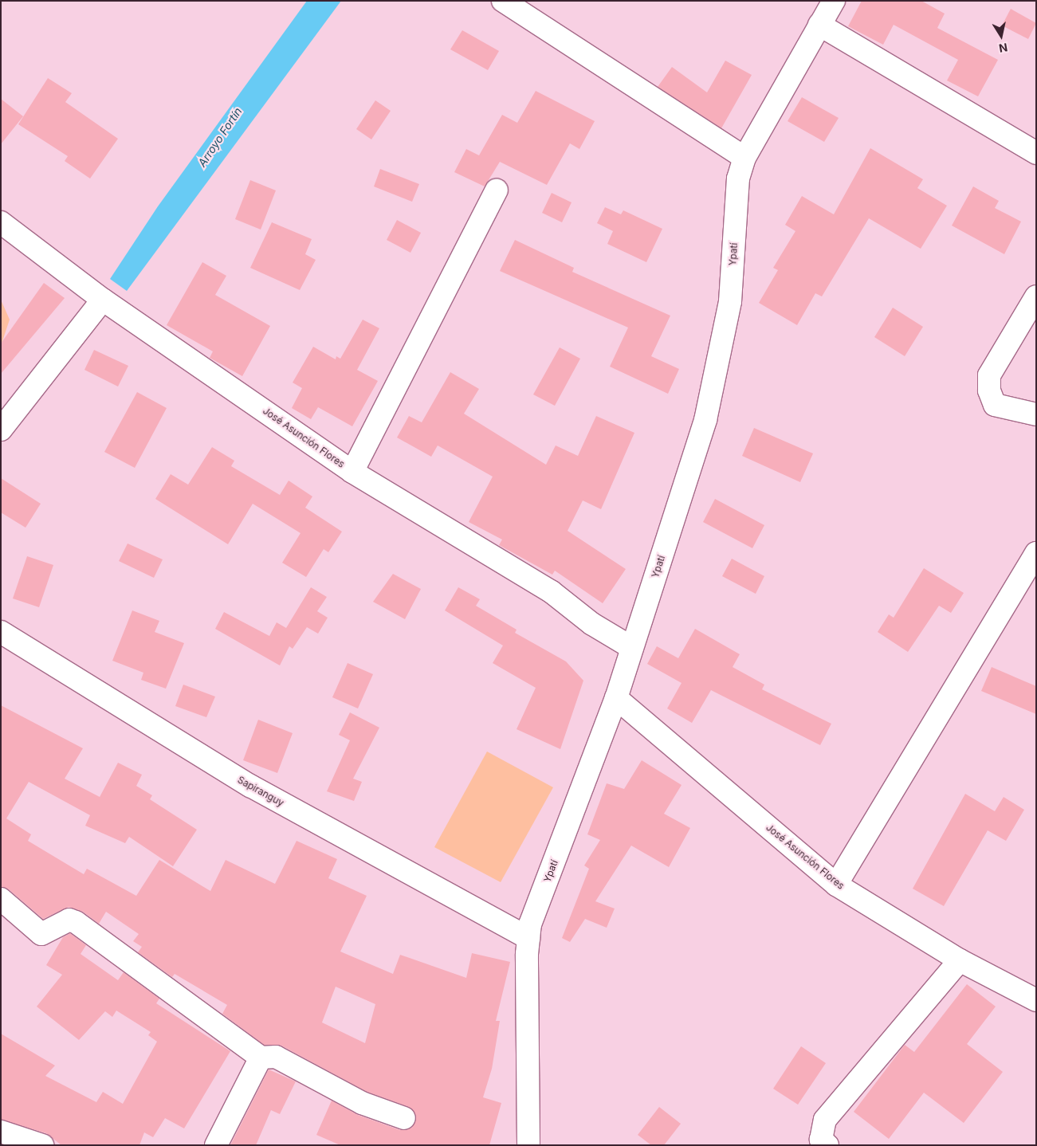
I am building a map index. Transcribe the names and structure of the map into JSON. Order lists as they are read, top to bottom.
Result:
{
  "streets": {
    "street": ["Ypatí", "José Asunción Flores", "Sapiranguy"]
  },
  "crossings": [
    ["Ypatí", "José Asunción Flores"],
    ["Ypatí", "Sapiranguy"]
  ],
  "water": ["Arroyo Fortín"],
  "north": "bottom"
}
